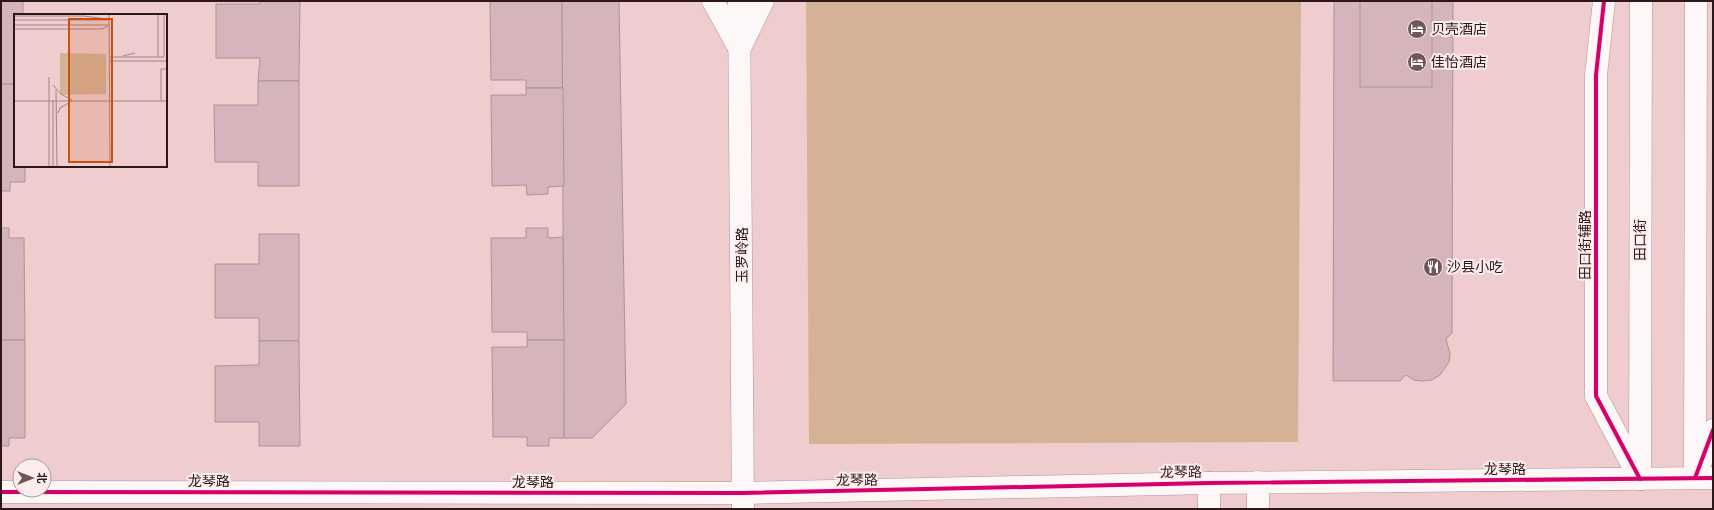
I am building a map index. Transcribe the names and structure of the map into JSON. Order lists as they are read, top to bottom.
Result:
{
  "streets": {
    "street": [
      "田口街",
      "田口街辅路",
      "玉罗岭路",
      "龙琴路"
    ]
  },
  "crossings": [
    ["田口街", "田口街辅路"],
    ["田口街", "龙琴路"],
    ["田口街辅路", "龙琴路"],
    ["玉罗岭路", "龙琴路"]
  ],
  "places": {
    "hotel": ["贝壳酒店", "佳怡酒店"],
    "restaurant": ["沙县小吃"]
  },
  "north": "right"
}
